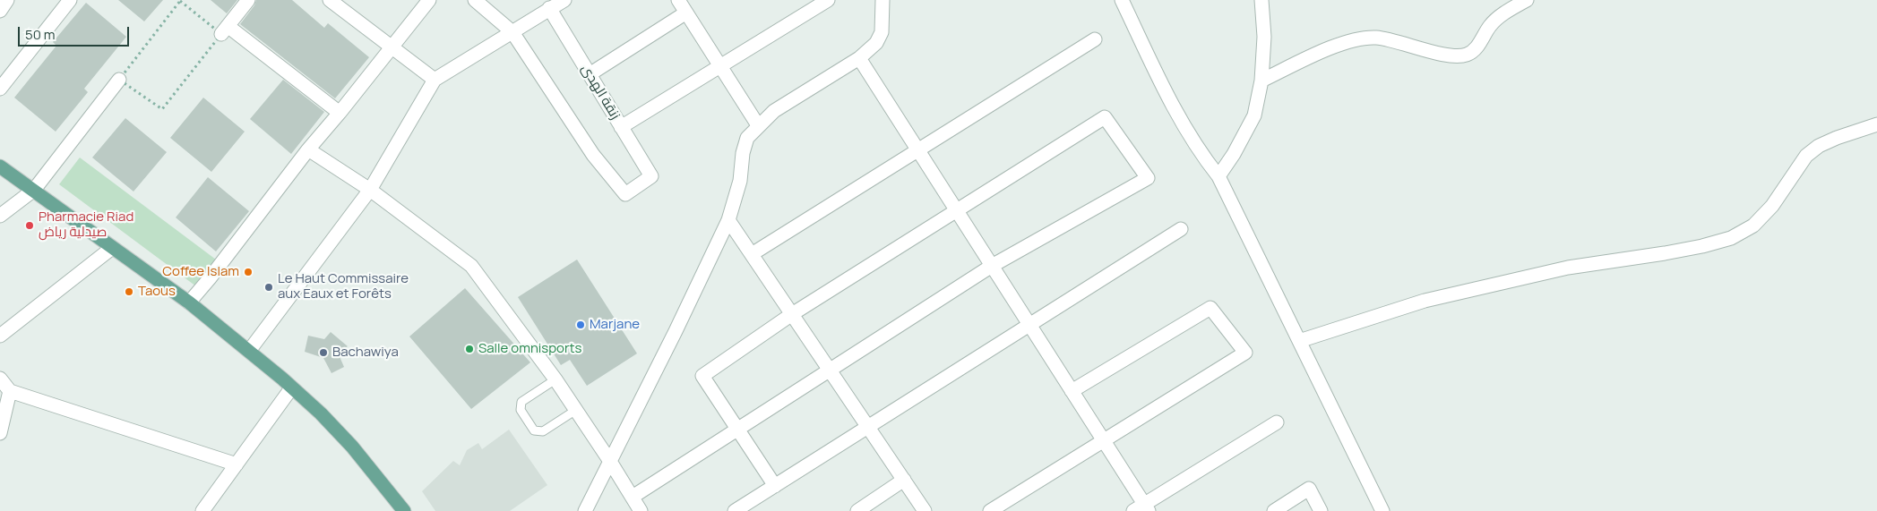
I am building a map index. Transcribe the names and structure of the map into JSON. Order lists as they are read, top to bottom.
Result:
{
  "streets": {
    "street": ["زنقة الهدى"]
  },
  "places": [
    "Pharmacie Riad صيدلية رياض",
    "Coffee Islam",
    "Le Haut Commissaire aux Eaux et Forêts",
    "Taous",
    "Marjane",
    "Salle omnisports",
    "Bachawiya"
  ],
  "scale_bar": "50 m"
}
